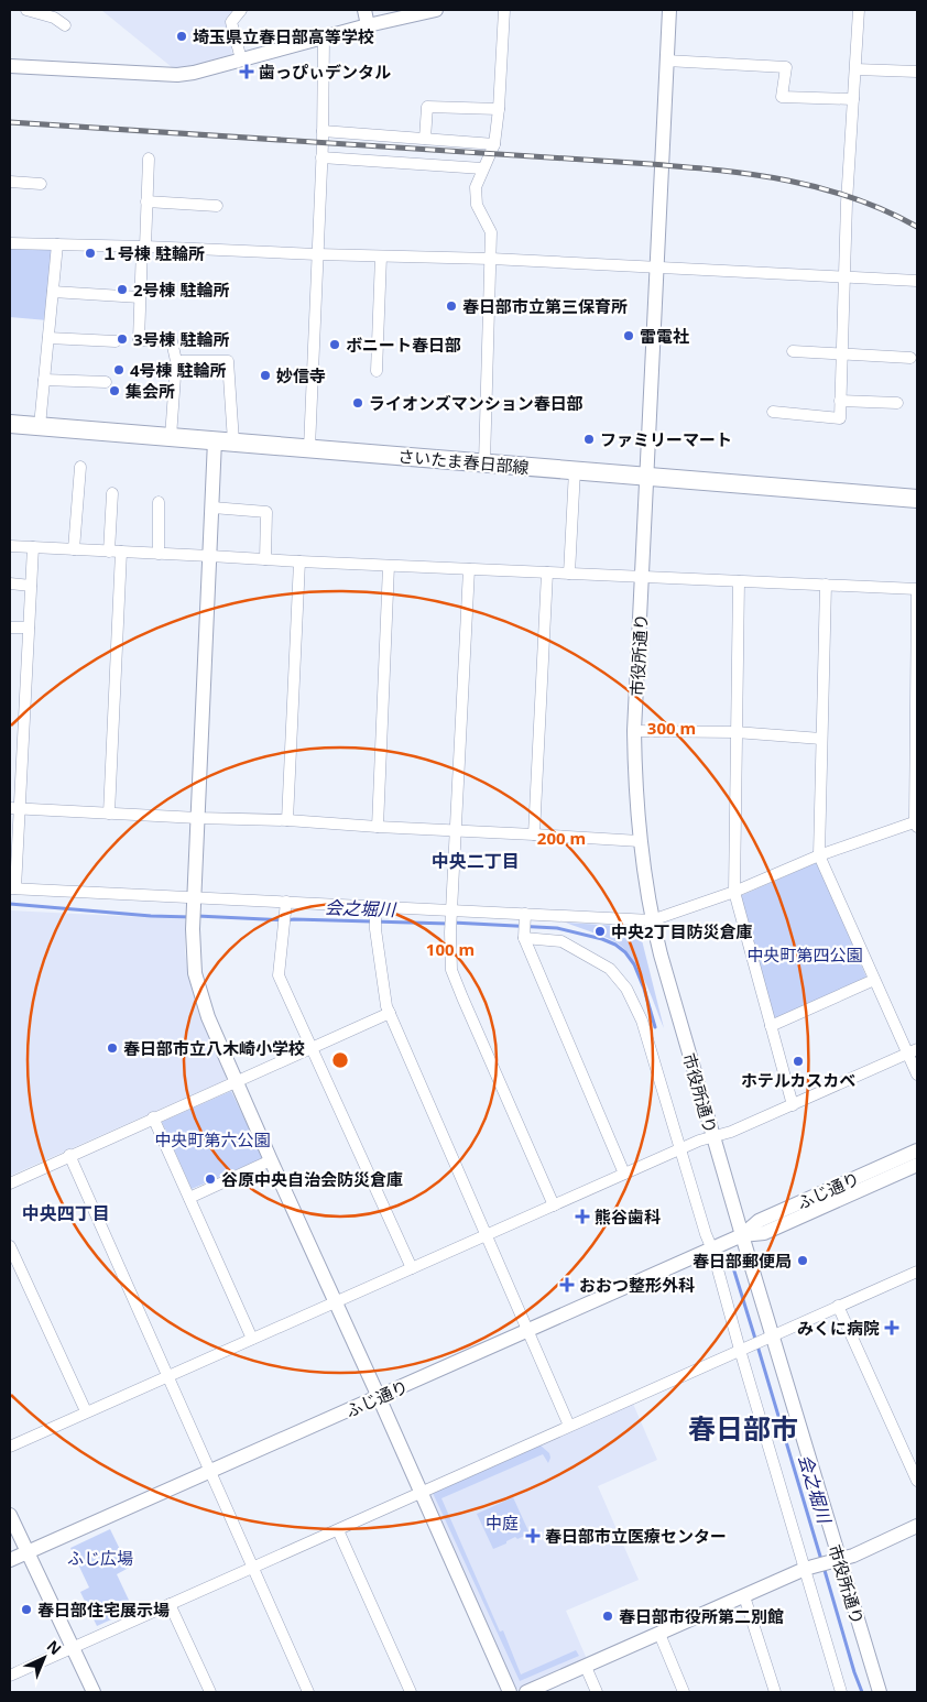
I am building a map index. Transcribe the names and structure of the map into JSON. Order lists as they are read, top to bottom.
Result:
{
  "streets": {
    "main road": ["さいたま春日部線"],
    "street": ["市役所通り", "ふじ通り"]
  },
  "crossings": [
    ["さいたま春日部線", "市役所通り"],
    ["市役所通り", "ふじ通り"]
  ],
  "districts": ["中央二丁目", "中央四丁目", "春日部市"],
  "water": ["会之堀川"],
  "parks": [
    "中央町第四公園",
    "中央町第六公園",
    "中庭",
    "ふじ広場"
  ],
  "places": {
    "other": [
      "埼玉県立春日部高等学校",
      "１号棟 駐輪所",
      "2号棟 駐輪所",
      "春日部市立第三保育所",
      "雷電社",
      "3号棟 駐輪所",
      "ボニート春日部",
      "4号棟 駐輪所",
      "妙信寺",
      "集会所",
      "ライオンズマンション春日部",
      "ファミリーマート",
      "中央2丁目防災倉庫",
      "春日部市立八木崎小学校",
      "ホテルカスカベ",
      "谷原中央自治会防災倉庫",
      "春日部郵便局",
      "春日部住宅展示場",
      "春日部市役所第二別館"
    ],
    "health": [
      "歯っぴぃデンタル",
      "熊谷歯科",
      "おおつ整形外科",
      "みくに病院",
      "春日部市立医療センター"
    ]
  },
  "north": "top right",
  "rings": ["300 m", "200 m", "100 m"]
}
